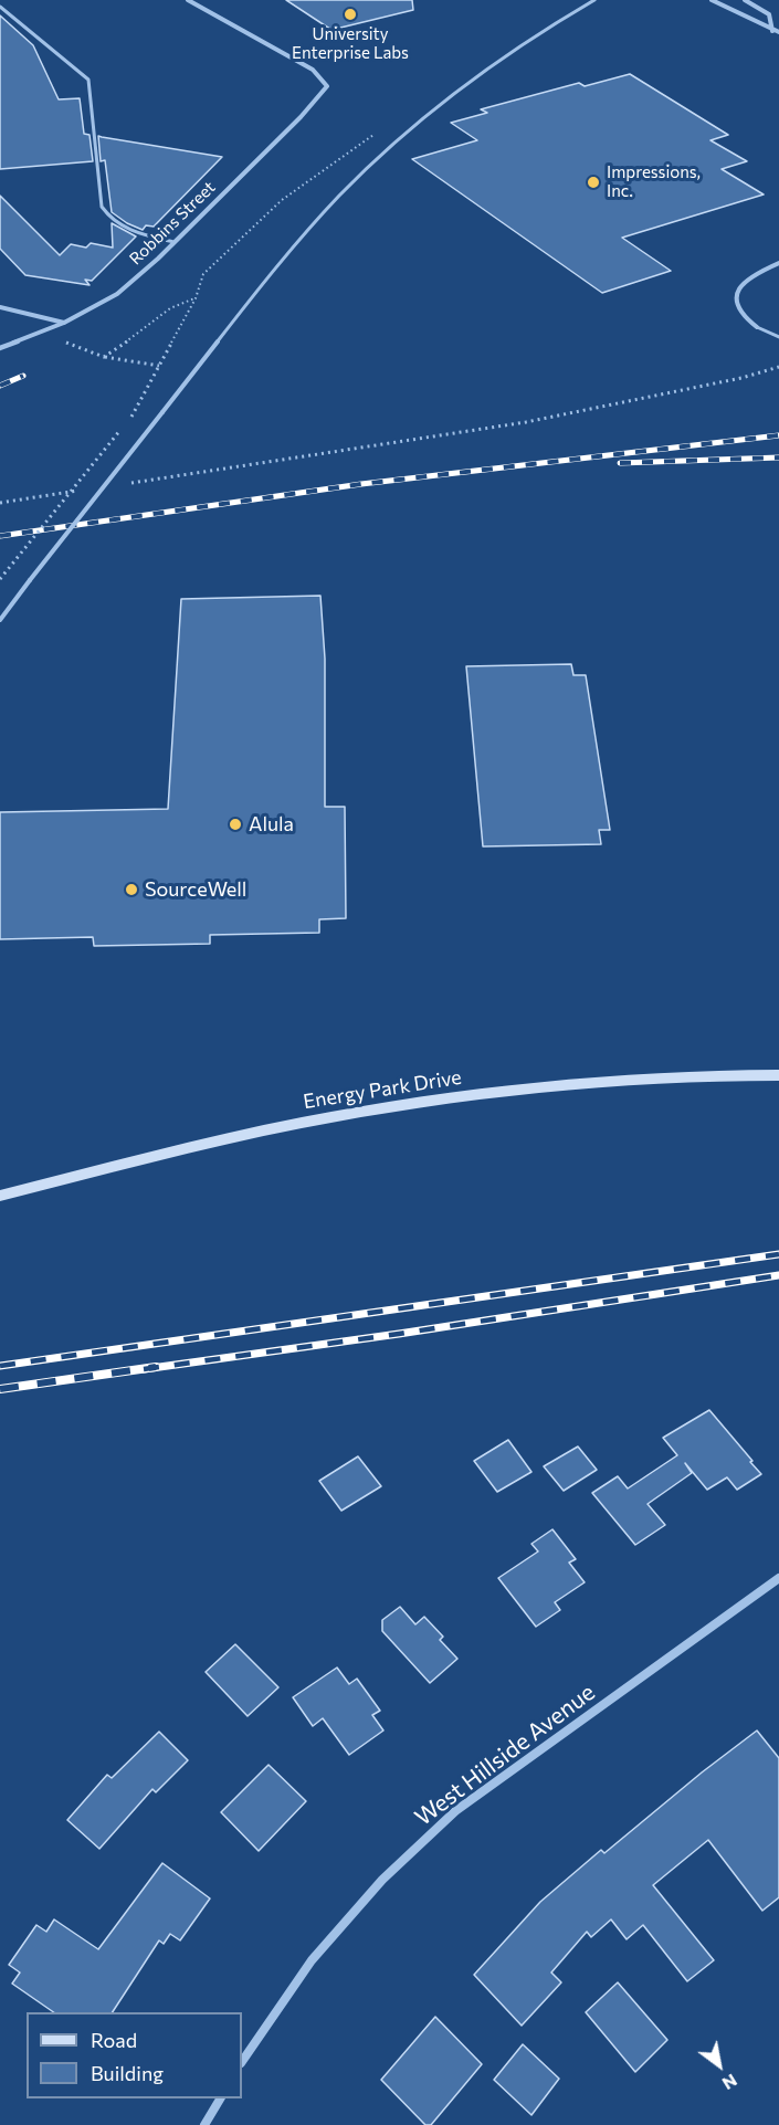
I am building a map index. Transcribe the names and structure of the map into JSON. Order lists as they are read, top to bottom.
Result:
{
  "streets": {
    "street": ["Robbins Street", "Energy Park Drive", "West Hillside Avenue"]
  },
  "places": [
    "University Enterprise Labs",
    "Impressions, Inc.",
    "Alula",
    "SourceWell"
  ],
  "legend": ["Road", "Building"],
  "north": "bottom right"
}
